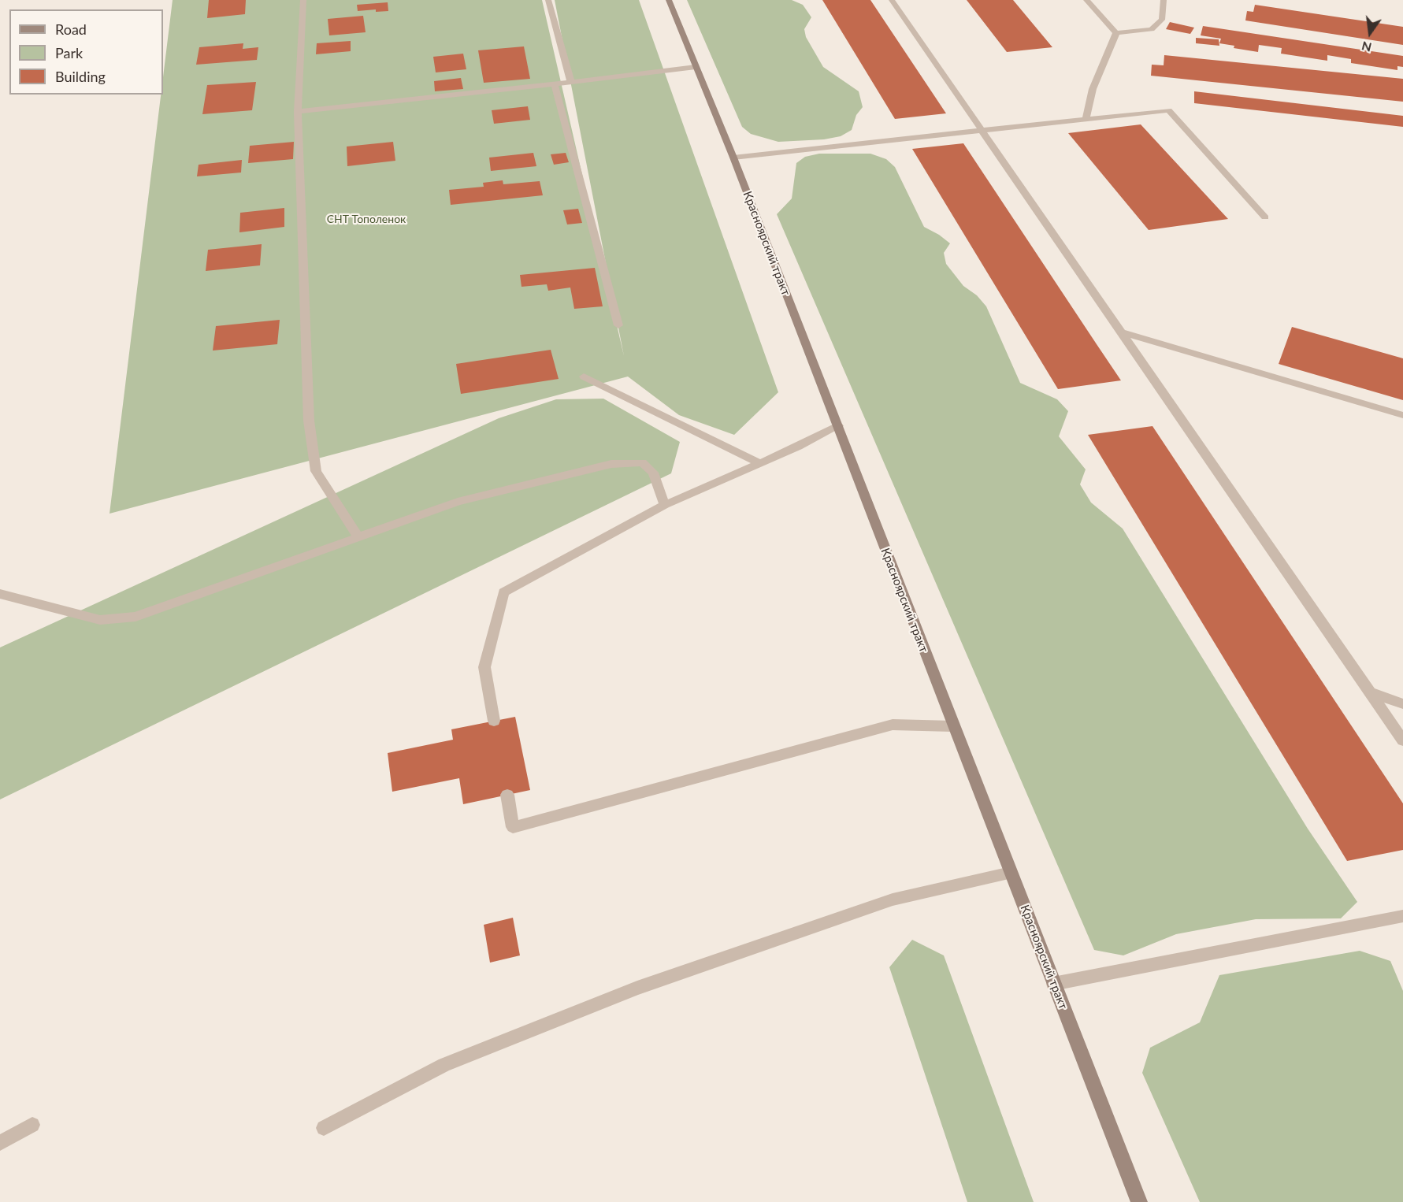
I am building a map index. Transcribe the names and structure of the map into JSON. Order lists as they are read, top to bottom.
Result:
{
  "streets": {
    "main road": ["Красноярский тракт"]
  },
  "parks": ["СНТ Тополенок"],
  "legend": ["Road", "Park", "Building"],
  "north": "bottom"
}
